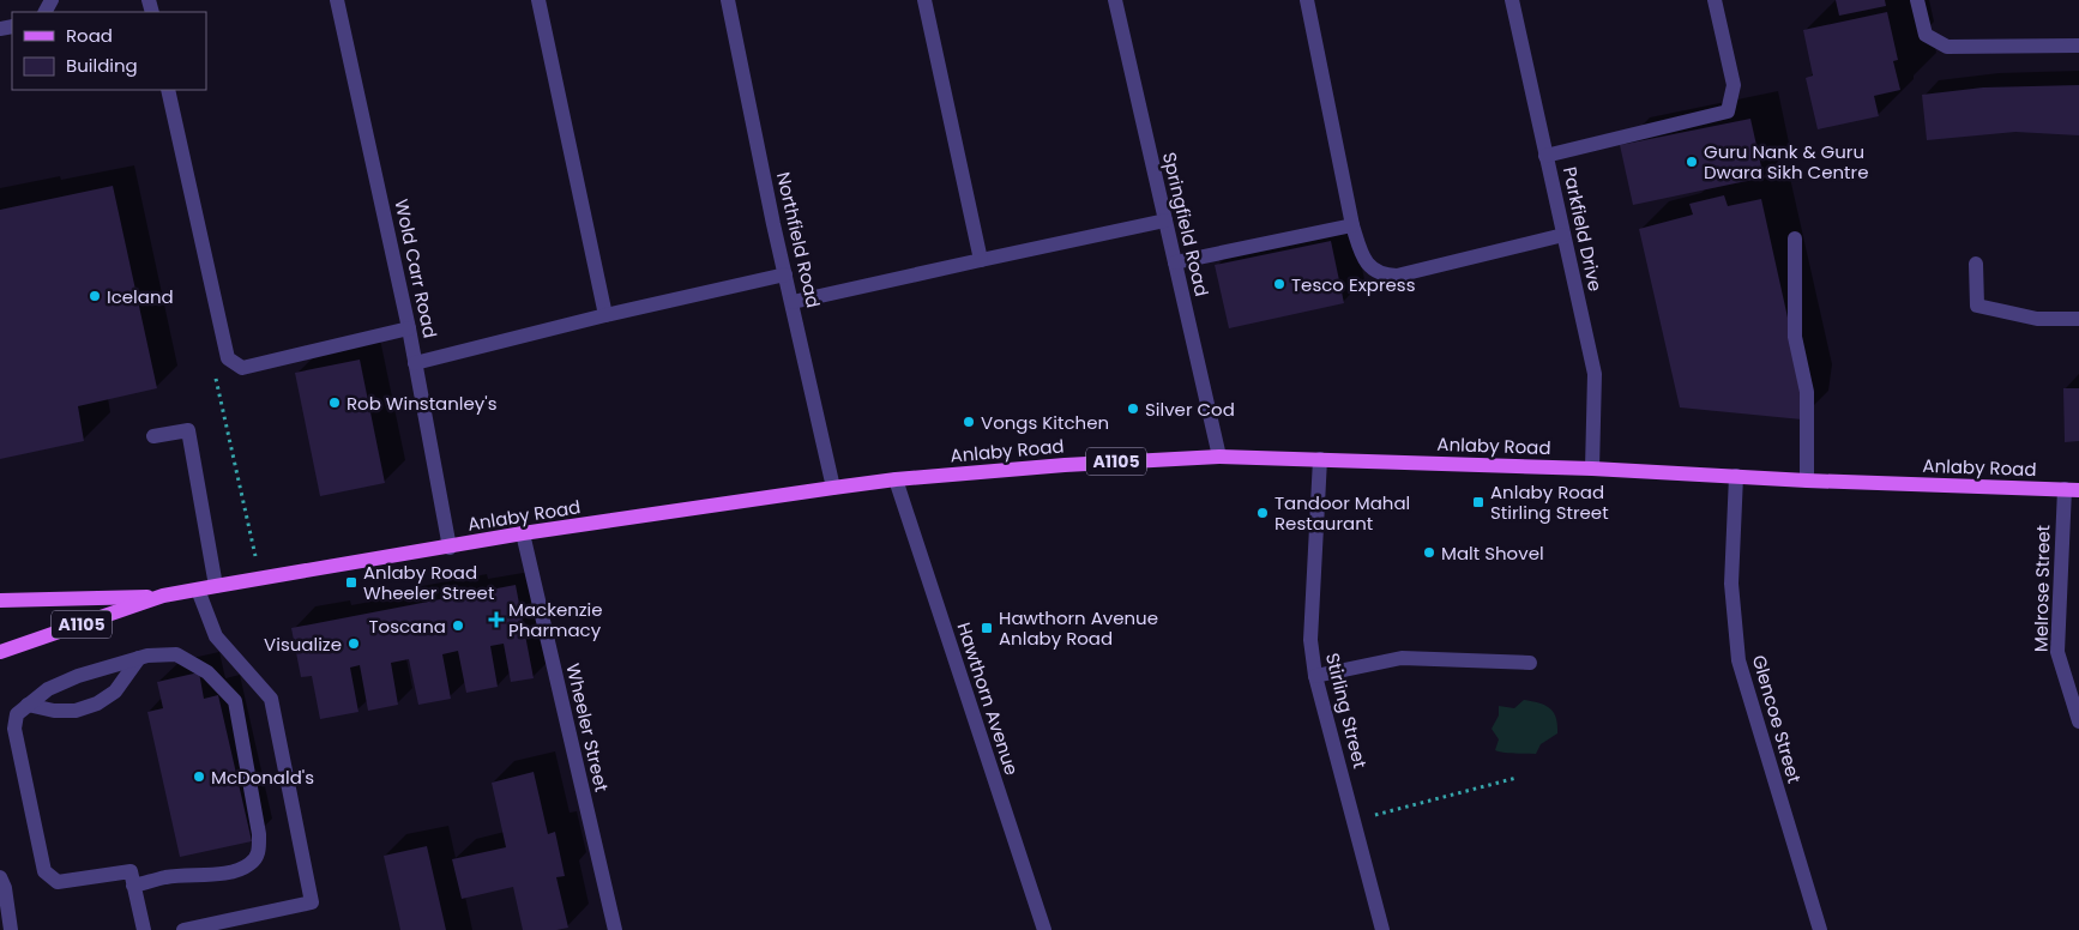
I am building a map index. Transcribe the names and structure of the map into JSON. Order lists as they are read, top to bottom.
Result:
{
  "streets": {
    "main road": ["Anlaby Road", "A1105"],
    "street": [
      "Springfield Road",
      "Parkfield Drive",
      "Northfield Road",
      "Wold Carr Road",
      "Melrose Street",
      "Hawthorn Avenue",
      "Stirling Street",
      "Glencoe Street",
      "Wheeler Street"
    ]
  },
  "crossings": [
    ["Springfield Road", "Anlaby Road"],
    ["Parkfield Drive", "Anlaby Road"],
    ["Northfield Road", "Anlaby Road"],
    ["Wold Carr Road", "Anlaby Road"],
    ["Anlaby Road", "Melrose Street"],
    ["Anlaby Road", "Hawthorn Avenue"],
    ["Anlaby Road", "Stirling Street"],
    ["Anlaby Road", "Glencoe Street"],
    ["Anlaby Road", "Wheeler Street"]
  ],
  "places": {
    "other": [
      "Guru Nank & Guru Dwara Sikh Centre",
      "Tesco Express",
      "Iceland",
      "Rob Winstanley's",
      "Silver Cod",
      "Vongs Kitchen",
      "Tandoor Mahal Restaurant",
      "Malt Shovel",
      "Toscana",
      "Visualize",
      "McDonald's"
    ],
    "transit": ["Anlaby Road Stirling Street", "Anlaby Road Wheeler Street", "Hawthorn Avenue Anlaby Road"],
    "health": ["Mackenzie Pharmacy"]
  },
  "legend": ["Road", "Building"]
}
